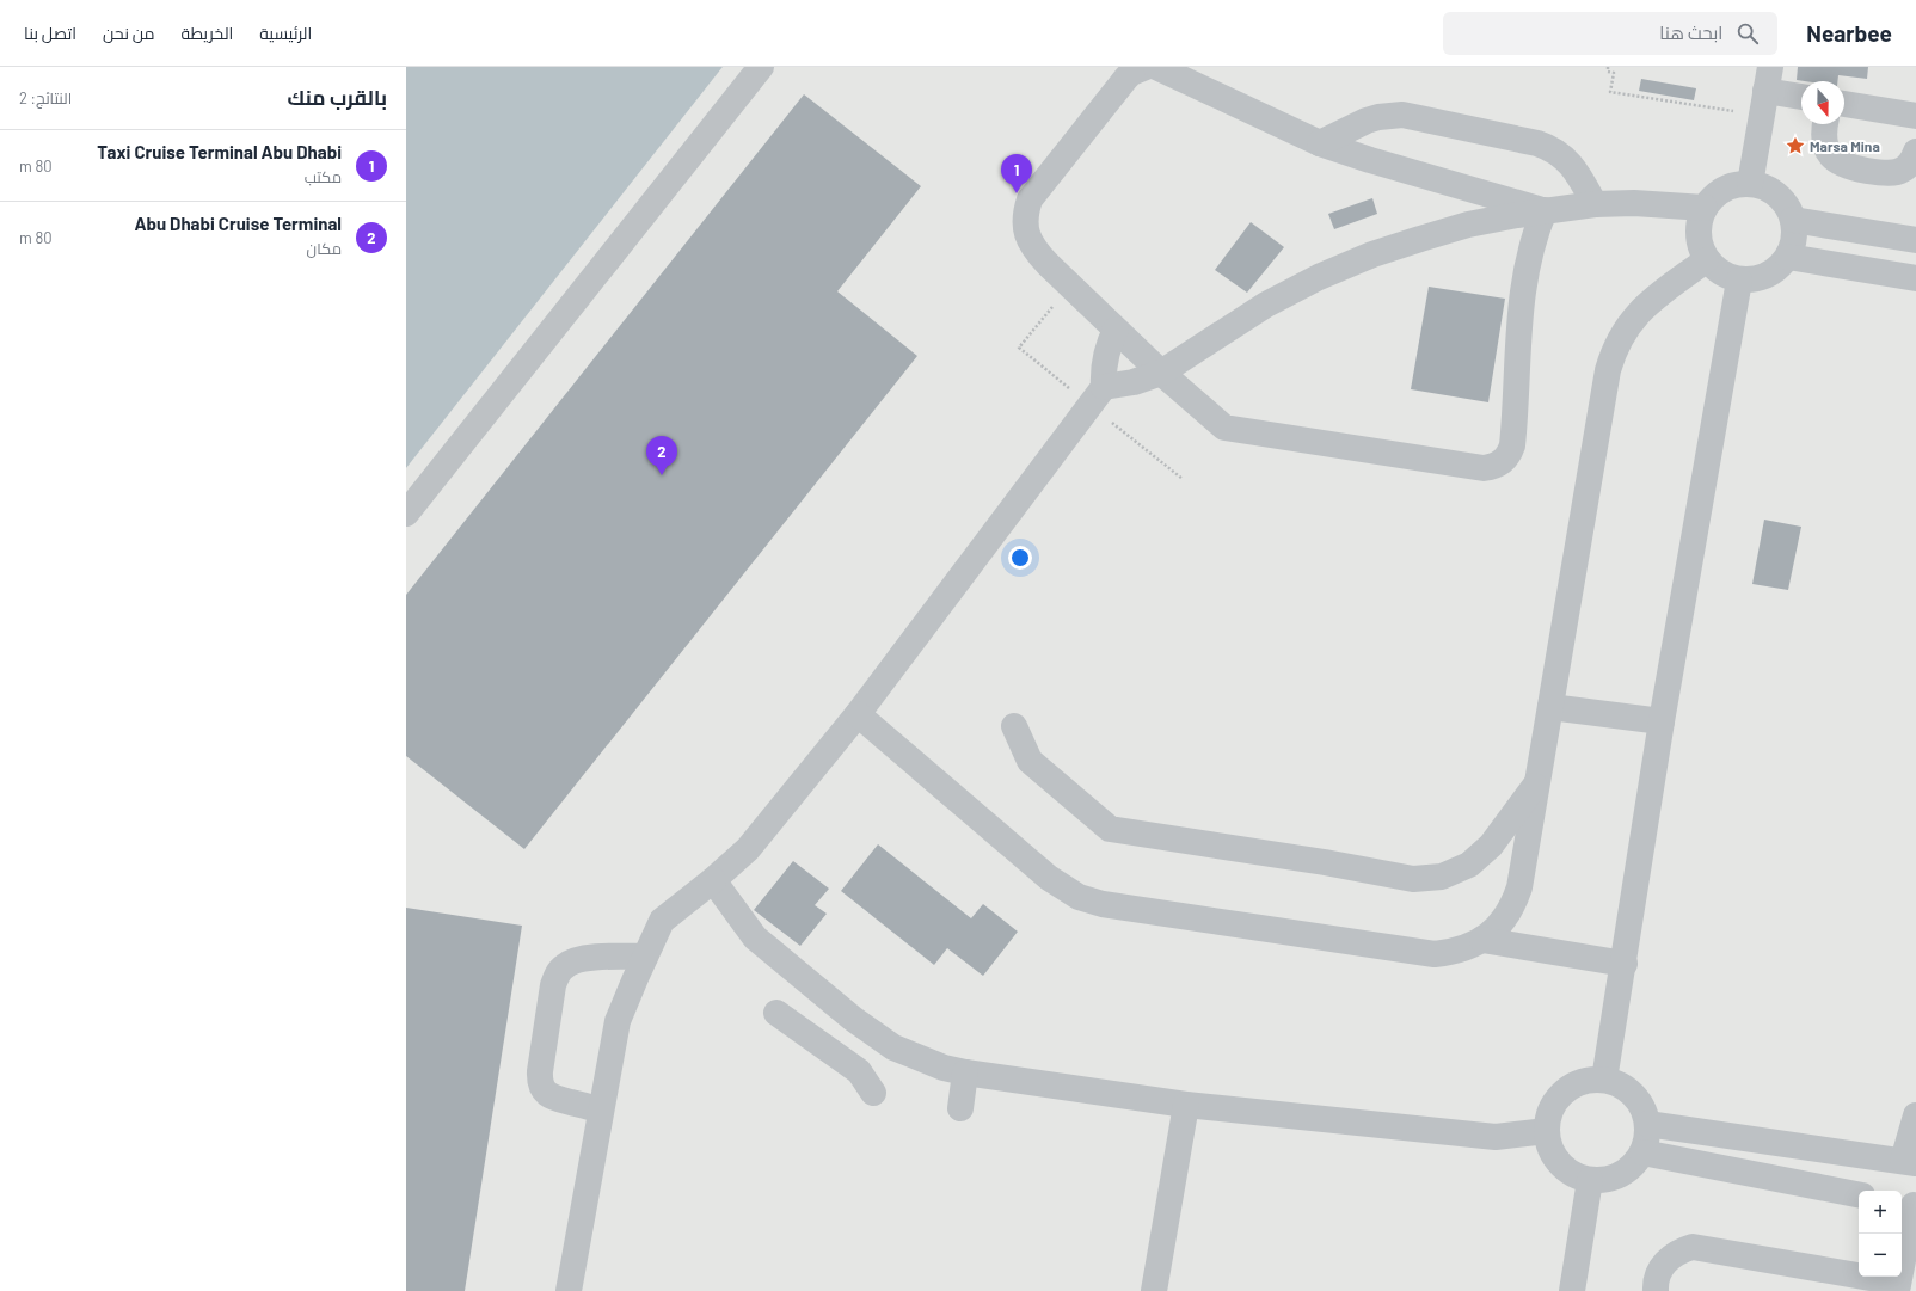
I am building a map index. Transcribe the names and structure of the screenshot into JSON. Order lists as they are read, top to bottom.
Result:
{
  "places": {
    "place": ["Marsa Mina"]
  },
  "north": "bottom",
  "page": {
    "header": "Nearbee",
    "search": "ابحث هنا",
    "nav": [
      "الرئيسية",
      "الخريطة",
      "من نحن",
      "اتصل بنا"
    ],
    "heading": ["بالقرب منك", "النتائج: 2"],
    "list": [
      {
        "mark": "1",
        "name": "Taxi Cruise Terminal Abu Dhabi",
        "note": "مكتب",
        "value": "80 m"
      },
      {
        "mark": "2",
        "name": "Abu Dhabi Cruise Terminal",
        "note": "مكان",
        "value": "80 m"
      }
    ],
    "pins": ["1", "2"],
    "map_buttons": ["+", "−"]
  }
}
